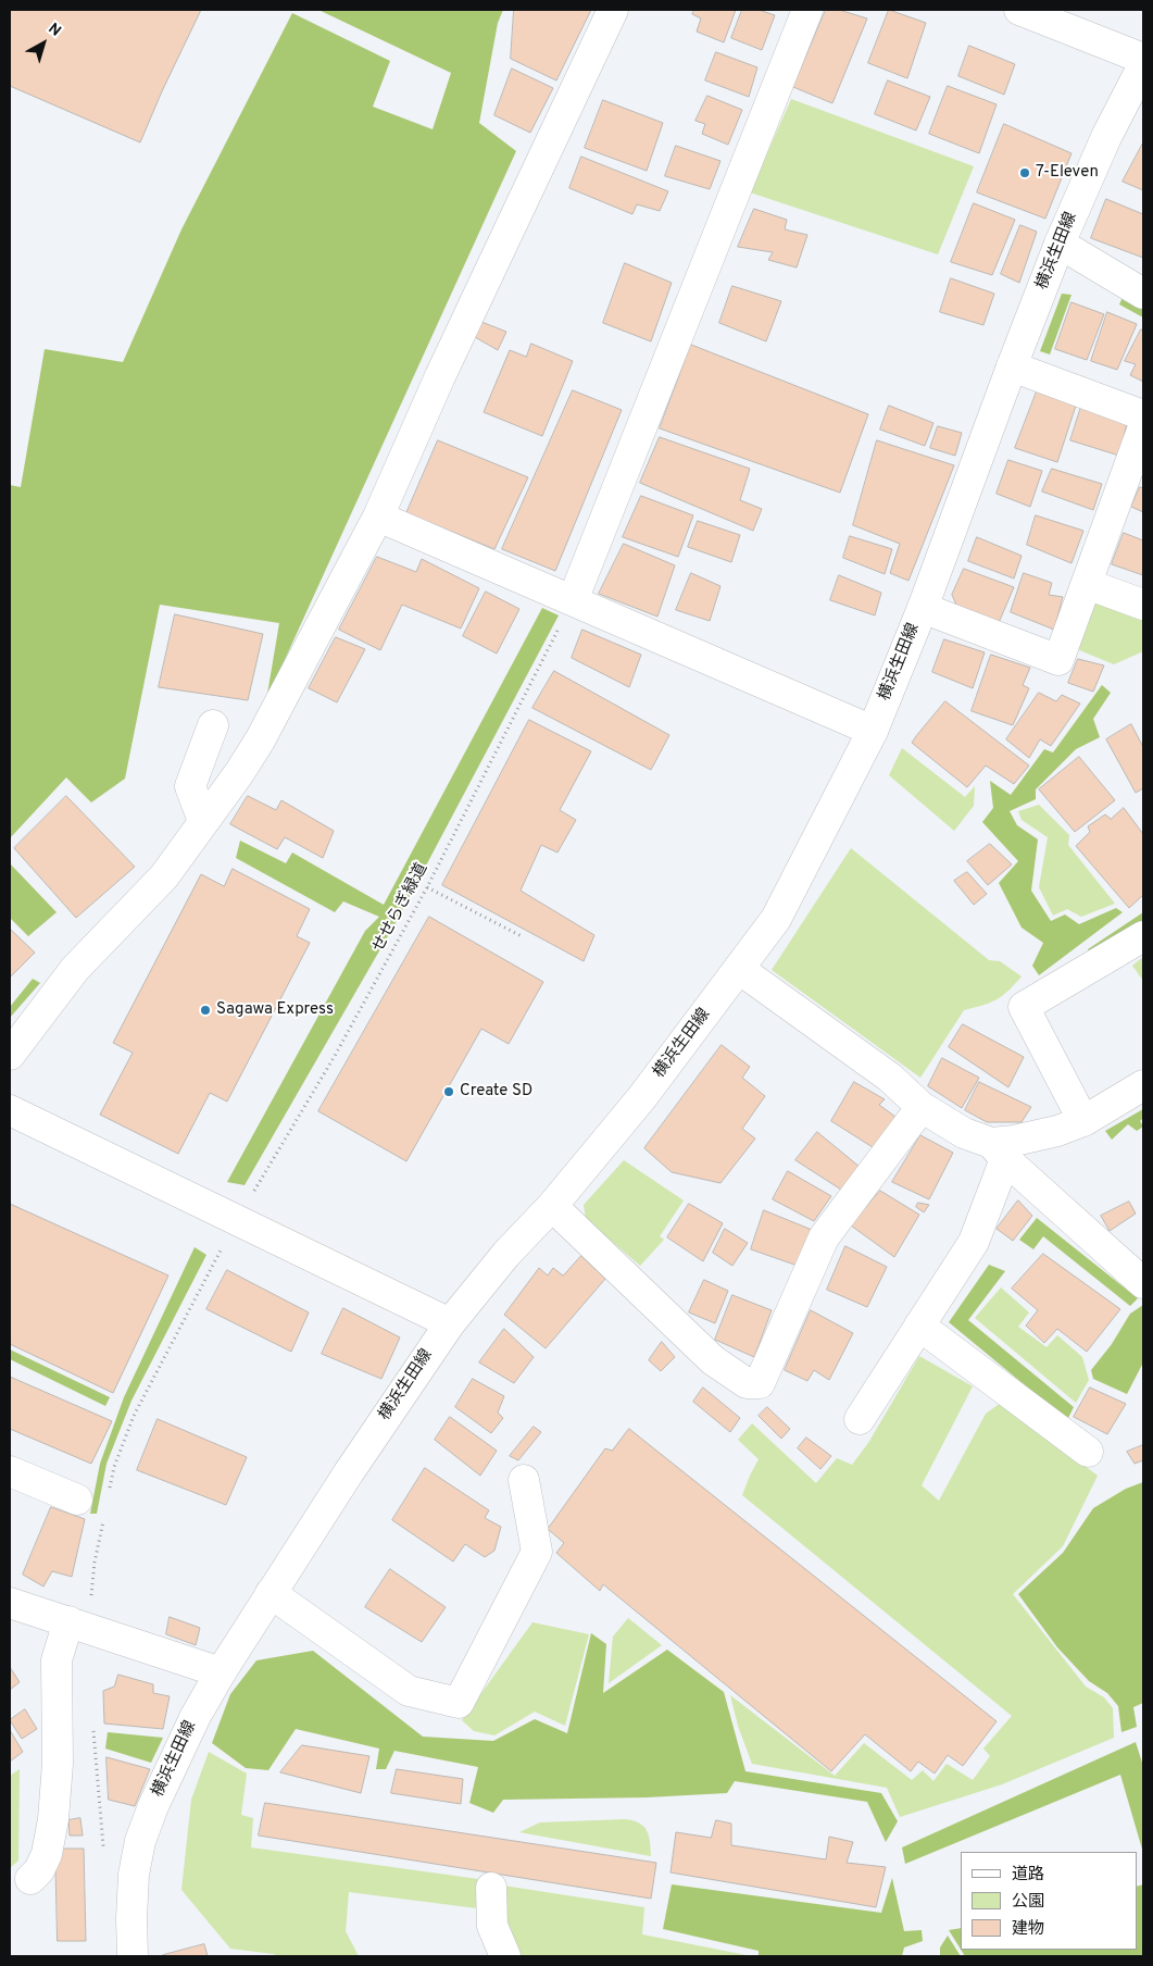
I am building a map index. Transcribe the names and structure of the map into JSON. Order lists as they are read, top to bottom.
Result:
{
  "streets": {
    "street": ["横浜生田線"],
    "path": ["せせらぎ緑道"]
  },
  "places": ["7-Eleven", "Sagawa Express", "Create SD"],
  "legend": ["道路", "公園", "建物"],
  "north": "top right"
}
